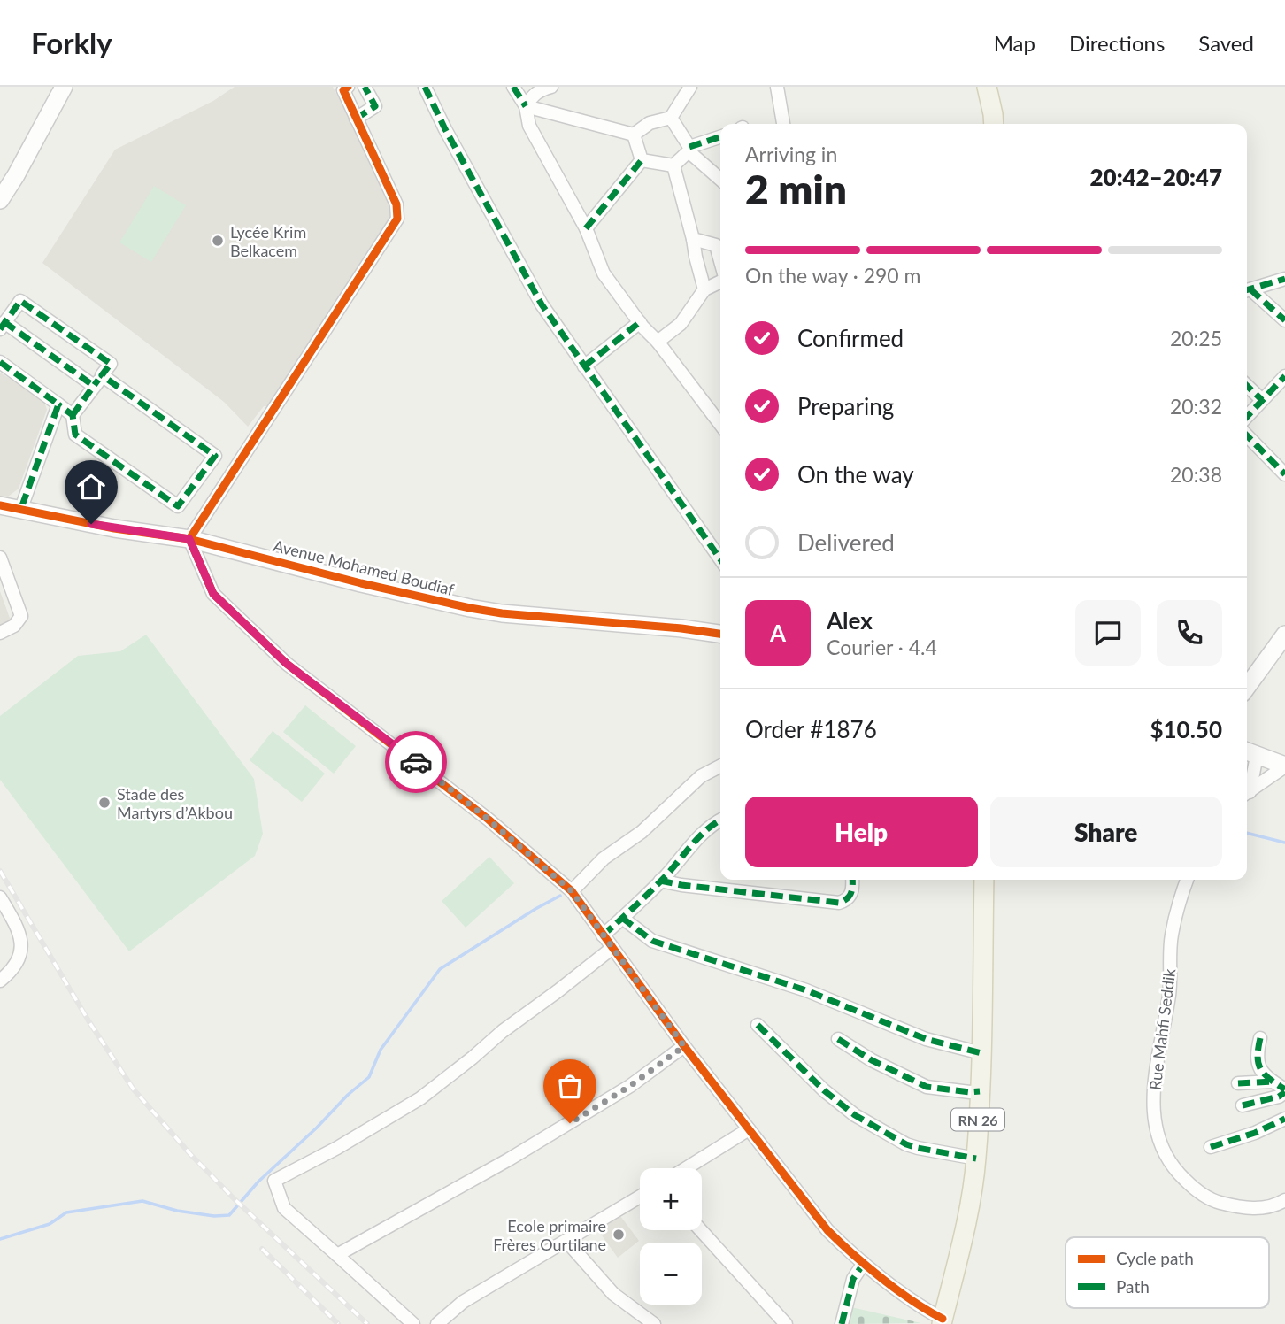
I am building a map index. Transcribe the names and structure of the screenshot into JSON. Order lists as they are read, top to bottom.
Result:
{
  "streets": {
    "main road": ["RN 26"],
    "street": ["Avenue Mohamed Boudiaf", "Rue Mahfi Seddik"]
  },
  "places": ["Lycée Krim Belkacem", "Stade des Martyrs d’Akbou", "Ecole primaire Frères Ourtilane"],
  "legend": ["Cycle path", "Path"],
  "page": {
    "header": "Forkly",
    "nav": ["Map", "Directions", "Saved"],
    "heading": ["2 min", "Arriving in", "20:42–20:47"],
    "panel": [
      "Alex",
      "Courier · 4.4",
      "Order #1876",
      "$10.50"
    ],
    "bar": "On the way · 290 m",
    "list": [
      ["Confirmed", "20:25"],
      ["Preparing", "20:32"],
      ["On the way", "20:38"],
      "Delivered"
    ],
    "round": "A",
    "buttons": ["Help", "Share"],
    "map_buttons": ["+", "−"]
  }
}
